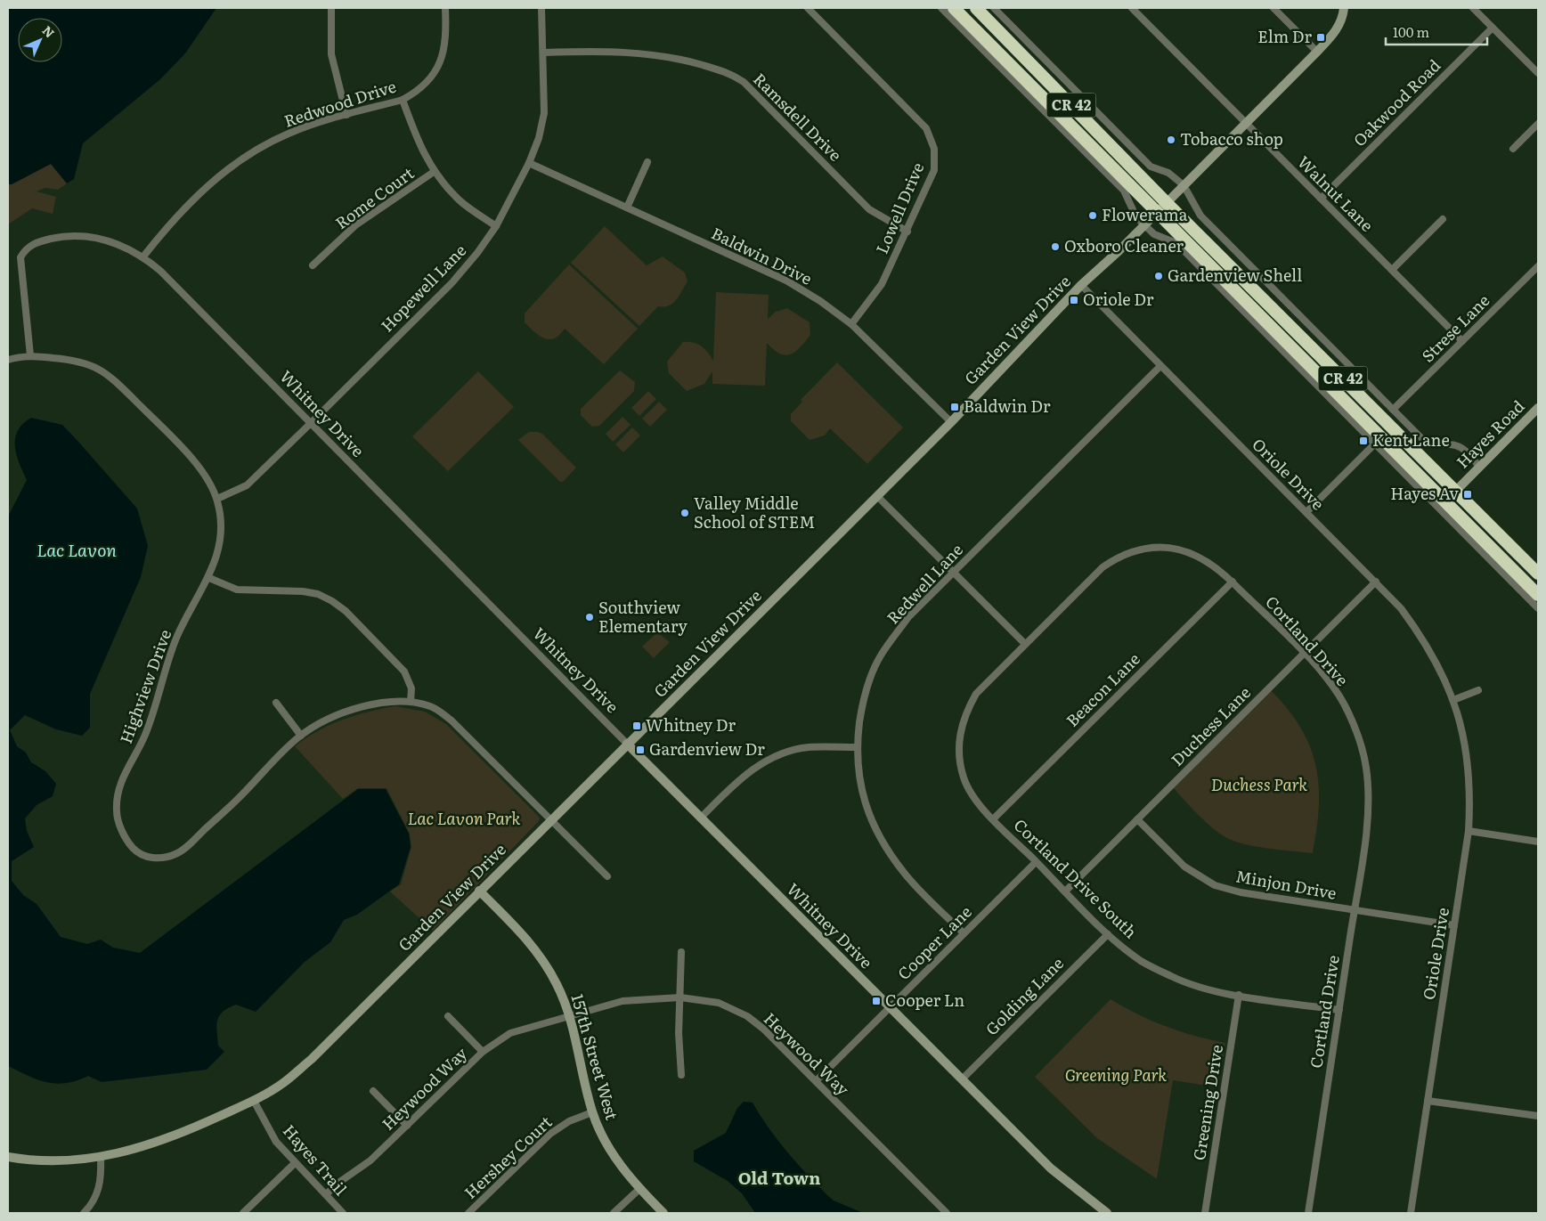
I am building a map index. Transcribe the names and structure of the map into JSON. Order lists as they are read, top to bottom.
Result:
{
  "streets": {
    "highway": ["CR 42"],
    "street": [
      "Oakwood Road",
      "Redwood Drive",
      "Ramsdell Drive",
      "Walnut Lane",
      "Rome Court",
      "Lowell Drive",
      "Baldwin Drive",
      "Hopewell Lane",
      "Strese Lane",
      "Garden View Drive",
      "Whitney Drive",
      "Hayes Road",
      "Oriole Drive",
      "Redwell Lane",
      "Cortland Drive",
      "Highview Drive",
      "Beacon Lane",
      "Duchess Lane",
      "Cortland Drive South",
      "Minjon Drive",
      "Cooper Lane",
      "Golding Lane",
      "Heywood Way",
      "157th Street West",
      "Greening Drive",
      "Hershey Court",
      "Hayes Trail"
    ]
  },
  "crossings": [
    ["Oakwood Road", "Walnut Lane"],
    ["Redwood Drive", "Whitney Drive"],
    ["CR 42", "Garden View Drive"],
    ["CR 42", "Hayes Road"],
    ["Ramsdell Drive", "Lowell Drive"],
    ["Ramsdell Drive", "Hopewell Lane"],
    ["Walnut Lane", "Strese Lane"],
    ["Walnut Lane", "Garden View Drive"],
    ["Lowell Drive", "Baldwin Drive"],
    ["Baldwin Drive", "Hopewell Lane"],
    ["Baldwin Drive", "Garden View Drive"],
    ["Hopewell Lane", "Whitney Drive"],
    ["Hopewell Lane", "Highview Drive"],
    ["Garden View Drive", "Whitney Drive"],
    ["Garden View Drive", "Oriole Drive"],
    ["Garden View Drive", "Highview Drive"],
    ["Garden View Drive", "157th Street West"],
    ["Garden View Drive", "Hayes Trail"],
    ["Whitney Drive", "Highview Drive"],
    ["Whitney Drive", "Cooper Lane"],
    ["Whitney Drive", "Golding Lane"],
    ["Oriole Drive", "Redwell Lane"],
    ["Oriole Drive", "Duchess Lane"],
    ["Oriole Drive", "Minjon Drive"],
    ["Redwell Lane", "Cooper Lane"],
    ["Cortland Drive", "Beacon Lane"],
    ["Cortland Drive", "Duchess Lane"],
    ["Cortland Drive", "Cortland Drive South"],
    ["Cortland Drive", "Minjon Drive"],
    ["Beacon Lane", "Cortland Drive South"],
    ["Duchess Lane", "Cortland Drive South"],
    ["Duchess Lane", "Minjon Drive"],
    ["Cortland Drive South", "Cooper Lane"],
    ["Cortland Drive South", "Golding Lane"],
    ["Cortland Drive South", "Greening Drive"],
    ["Cooper Lane", "Heywood Way"],
    ["Heywood Way", "157th Street West"],
    ["Heywood Way", "Hayes Trail"],
    ["157th Street West", "Hershey Court"]
  ],
  "districts": ["Old Town"],
  "water": ["Lac Lavon"],
  "parks": ["Duchess Park", "Lac Lavon Park", "Greening Park"],
  "places": {
    "transit": [
      "Elm Dr",
      "Oriole Dr",
      "Baldwin Dr",
      "Kent Lane",
      "Hayes Av",
      "Whitney Dr",
      "Gardenview Dr",
      "Cooper Ln"
    ],
    "other": [
      "Tobacco shop",
      "Flowerama",
      "Oxboro Cleaner",
      "Gardenview Shell",
      "Valley Middle School of STEM",
      "Southview Elementary"
    ]
  },
  "scale_bar": "100 m",
  "north": "top right"
}
